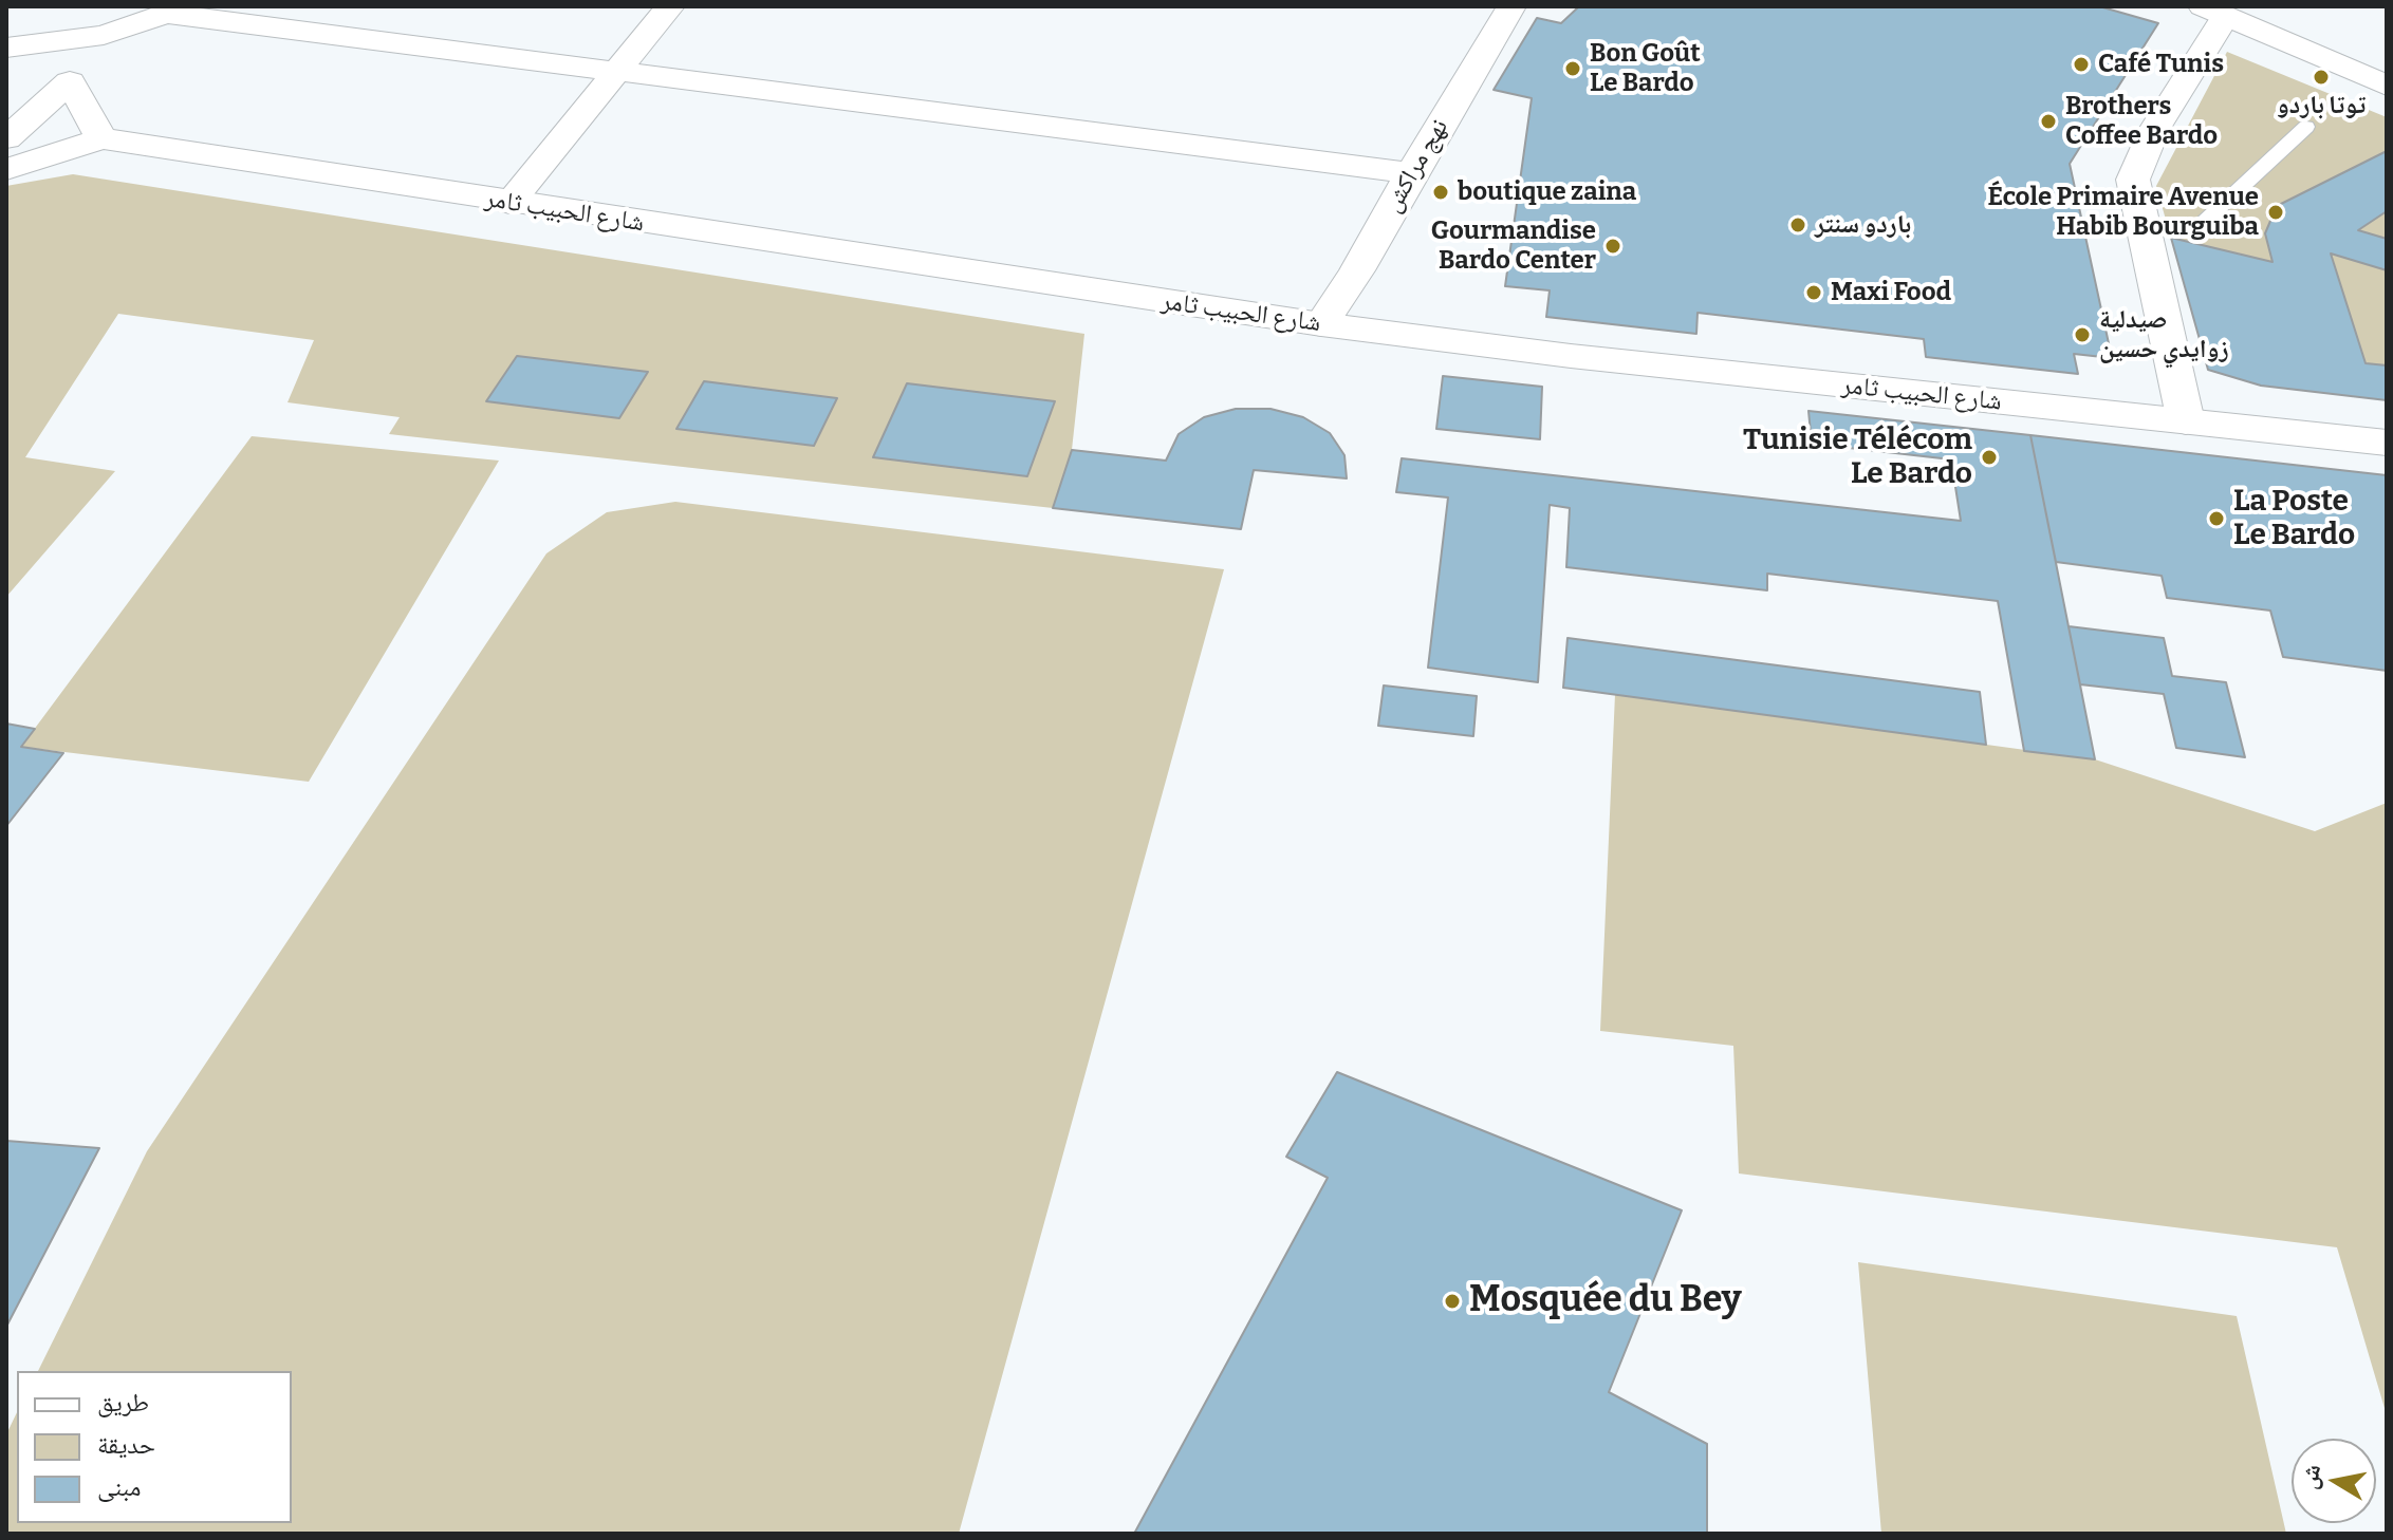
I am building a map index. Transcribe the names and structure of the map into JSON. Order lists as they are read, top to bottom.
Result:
{
  "streets": {
    "street": ["نهج مراكش", "شارع الحبيب ثامر"]
  },
  "crossings": [
    ["نهج مراكش", "شارع الحبيب ثامر"]
  ],
  "places": [
    "Café Tunis",
    "Bon Goût Le Bardo",
    "توتا باردو",
    "Brothers Coffee Bardo",
    "boutique zaina",
    "École Primaire Avenue Habib Bourguiba",
    "باردو سنتر",
    "Gourmandise Bardo Center",
    "Maxi Food",
    "صيدلية زوايدي حسين",
    "Tunisie Télécom Le Bardo",
    "La Poste Le Bardo",
    "Mosquée du Bey"
  ],
  "legend": ["طريق", "حديقة", "مبنى"],
  "north": "left"
}
